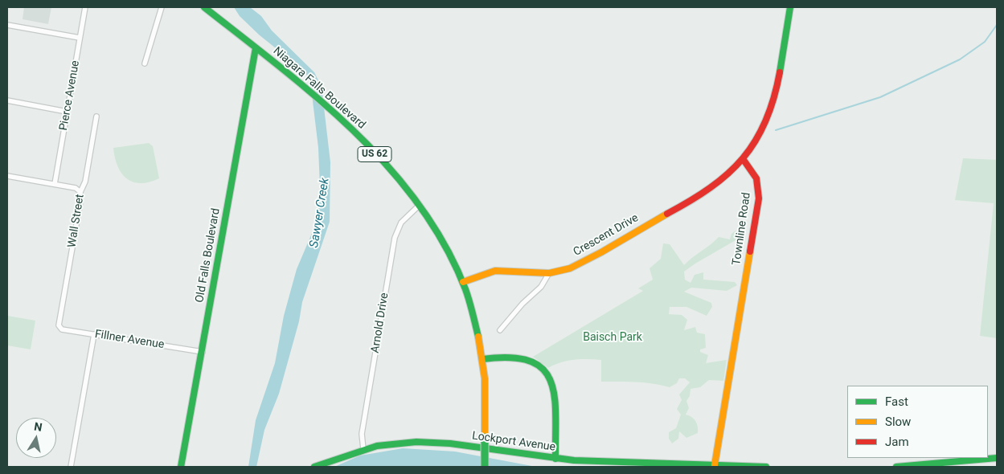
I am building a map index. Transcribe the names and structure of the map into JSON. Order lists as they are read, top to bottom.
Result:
{
  "streets": {
    "street": [
      "Niagara Falls Boulevard",
      "Pierce Avenue",
      "US 62",
      "Wall Street",
      "Townline Road",
      "Crescent Drive",
      "Old Falls Boulevard",
      "Arnold Drive",
      "Fillner Avenue",
      "Lockport Avenue"
    ]
  },
  "crossings": [
    ["Niagara Falls Boulevard", "Crescent Drive"],
    ["Niagara Falls Boulevard", "Old Falls Boulevard"],
    ["Niagara Falls Boulevard", "Arnold Drive"],
    ["Wall Street", "Fillner Avenue"],
    ["Townline Road", "Crescent Drive"],
    ["Townline Road", "Lockport Avenue"],
    ["Old Falls Boulevard", "Fillner Avenue"],
    ["Arnold Drive", "Lockport Avenue"]
  ],
  "water": ["Sawyer Creek"],
  "parks": ["Baisch Park"],
  "legend": ["Fast", "Slow", "Jam"],
  "north": "top"
}
